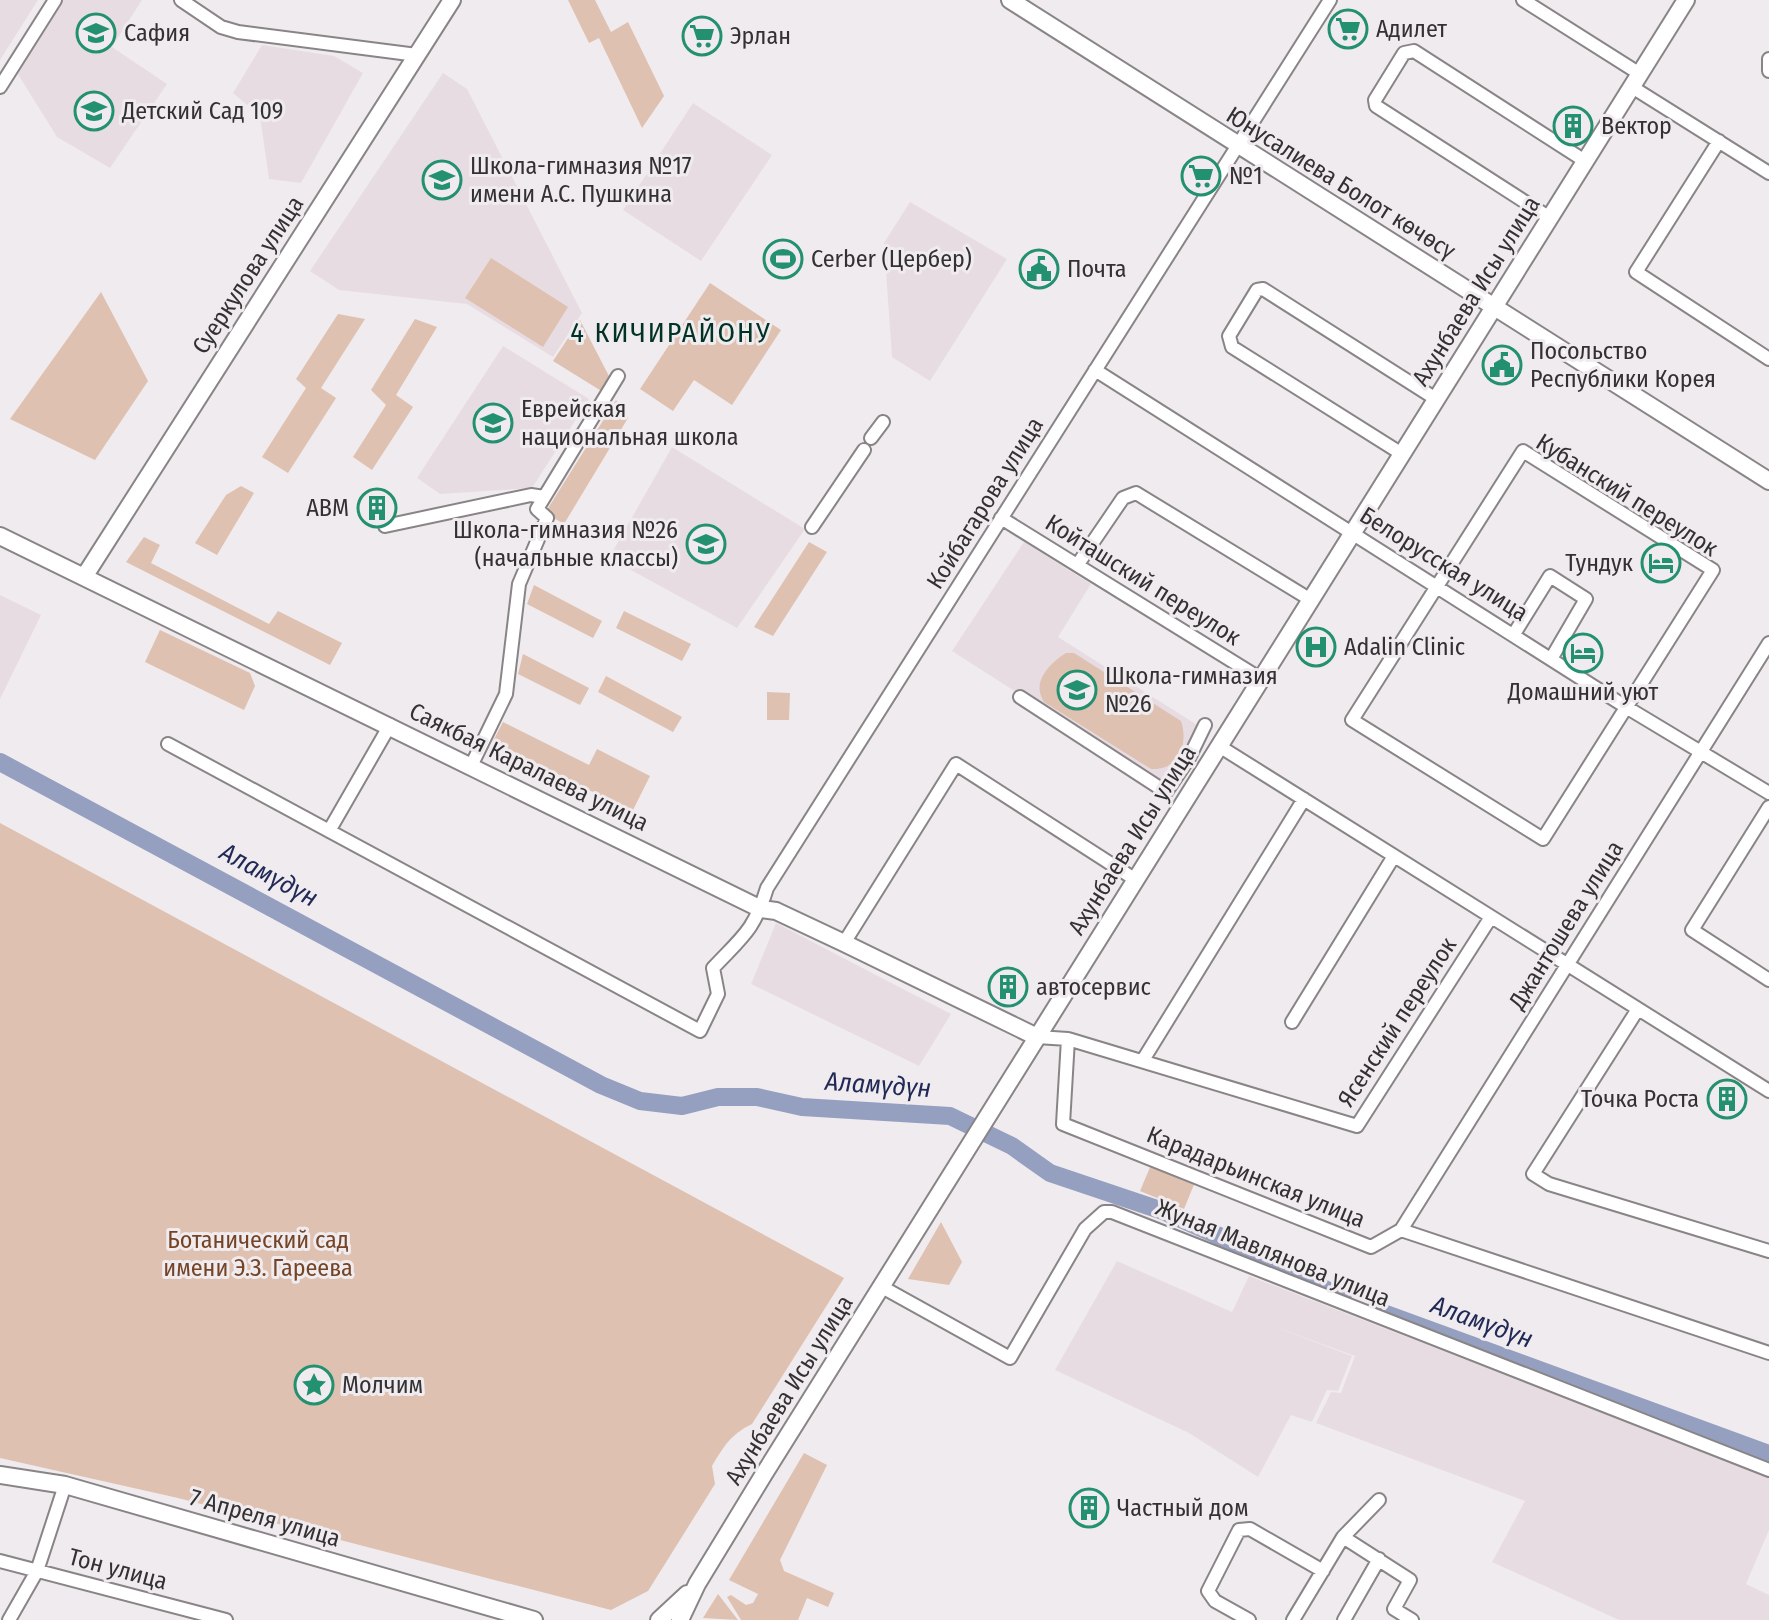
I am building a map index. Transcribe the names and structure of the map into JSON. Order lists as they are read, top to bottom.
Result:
{
  "streets": {
    "main road": [
      "Юнусалиева Болот көчөсү",
      "Суеркулова улица",
      "Ахунбаева Исы улица",
      "Саякбая Каралаева улица",
      "7 Апреля улица"
    ],
    "street": [
      "Кубанский переулок",
      "Койбагарова улица",
      "Белорусская улица",
      "Койташский переулок",
      "Джантошева улица",
      "Ясенский переулок",
      "Карадарьинская улица",
      "Жуная Мавлянова улица",
      "Тон улица"
    ]
  },
  "crossings": [
    ["Юнусалиева Болот көчөсү", "Ахунбаева Исы улица"],
    ["Юнусалиева Болот көчөсү", "Койбагарова улица"],
    ["Суеркулова улица", "Саякбая Каралаева улица"],
    ["Ахунбаева Исы улица", "Белорусская улица"],
    ["Ахунбаева Исы улица", "Койташский переулок"],
    ["Ахунбаева Исы улица", "Саякбая Каралаева улица"],
    ["Ахунбаева Исы улица", "Жуная Мавлянова улица"],
    ["Кубанский переулок", "Белорусская улица"],
    ["Койбагарова улица", "Белорусская улица"],
    ["Койбагарова улица", "Койташский переулок"],
    ["Койбагарова улица", "Саякбая Каралаева улица"],
    ["Белорусская улица", "Джантошева улица"],
    ["Джантошева улица", "Карадарьинская улица"],
    ["Ясенский переулок", "Карадарьинская улица"]
  ],
  "districts": ["4 КИЧИРАЙОНУ"],
  "water": ["Аламүдүн"],
  "parks": ["Ботанический сад имени Э.З. Гареева"],
  "places": {
    "supermarket": ["Адилет", "Эрлан", "№1"],
    "school or university": [
      "Сафия",
      "Детский Сад 109",
      "Школа-гимназия №17 имени А.С. Пушкина",
      "Еврейская национальная школа",
      "Школа-гимназия №26 (начальные классы)",
      "Школа-гимназия №26"
    ],
    "building": [
      "Вектор",
      "ABM",
      "автосервис",
      "Точка Роста",
      "Частный дом"
    ],
    "sports": ["Cerber (Цербер)"],
    "public building": ["Почта", "Посольство Республики Корея"],
    "hotel": ["Тундук", "Домашний уют"],
    "hospital": ["Adalin Clinic"],
    "place": ["Молчим"]
  }
}
